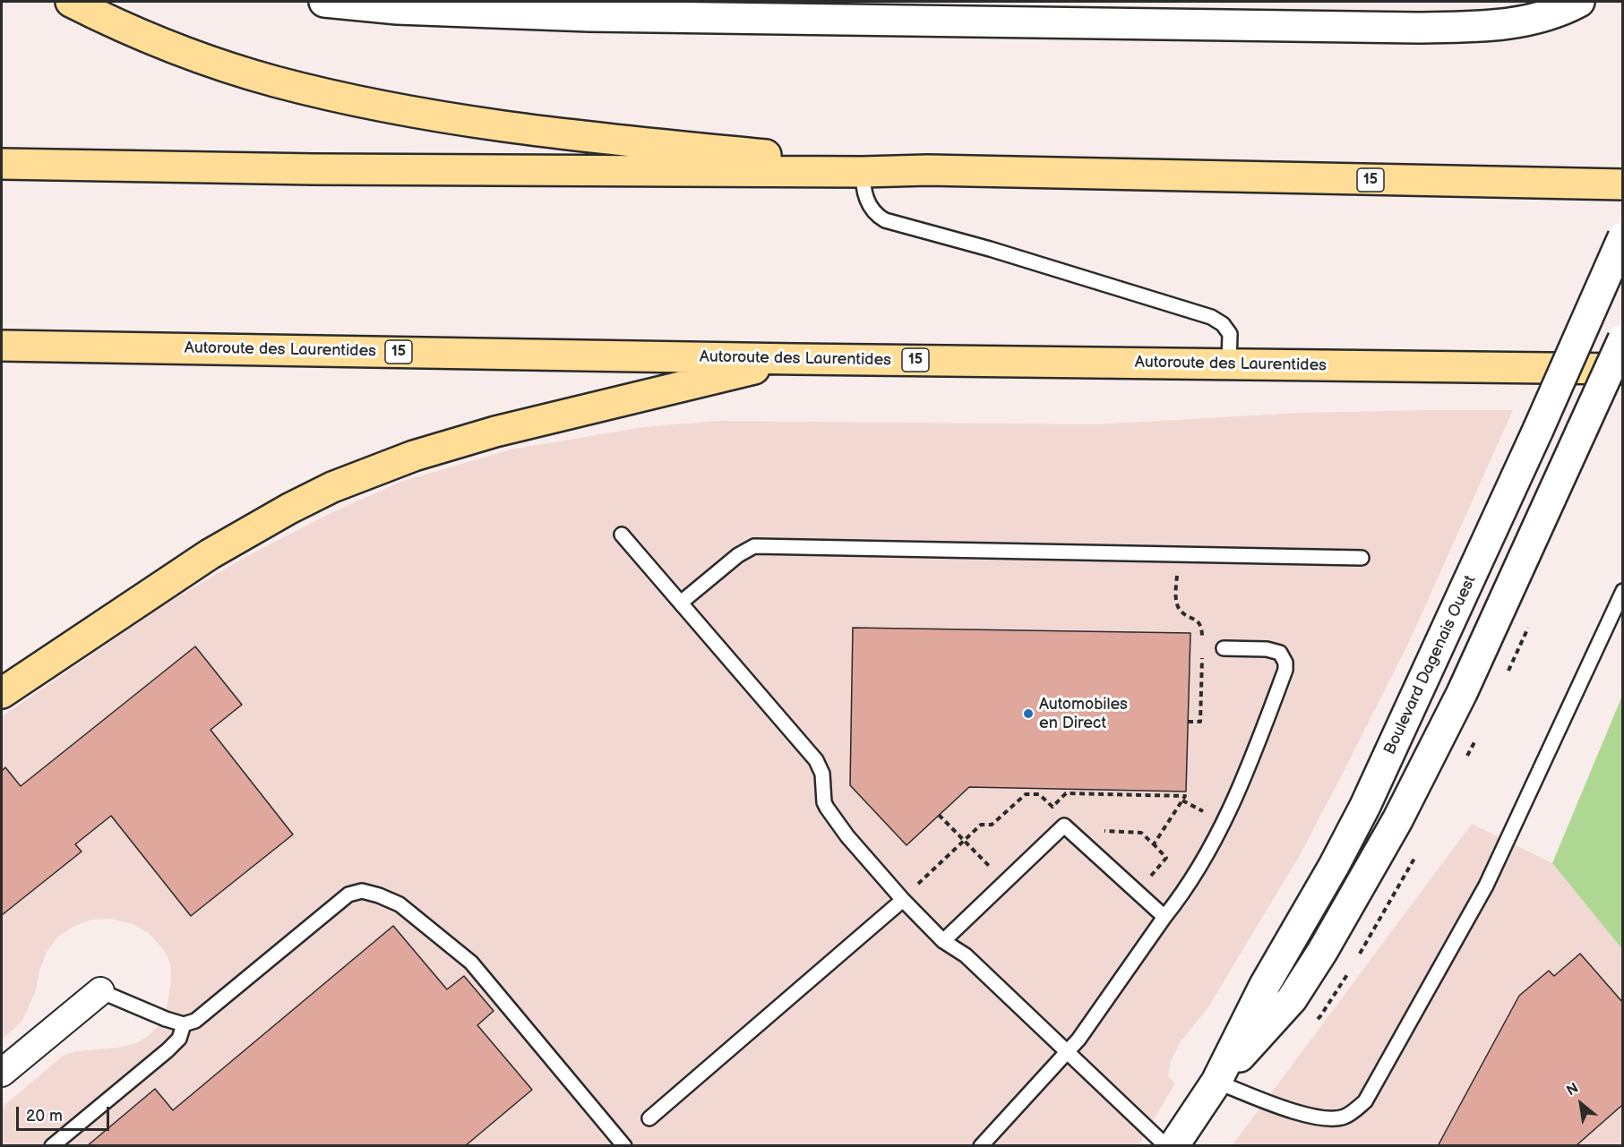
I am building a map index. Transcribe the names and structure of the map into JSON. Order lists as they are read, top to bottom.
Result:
{
  "streets": {
    "highway": ["15", "Autoroute des Laurentides"],
    "main road": ["Boulevard Dagenais Ouest"]
  },
  "places": ["Automobiles en Direct"],
  "scale_bar": "20 m",
  "north": "top left"
}
